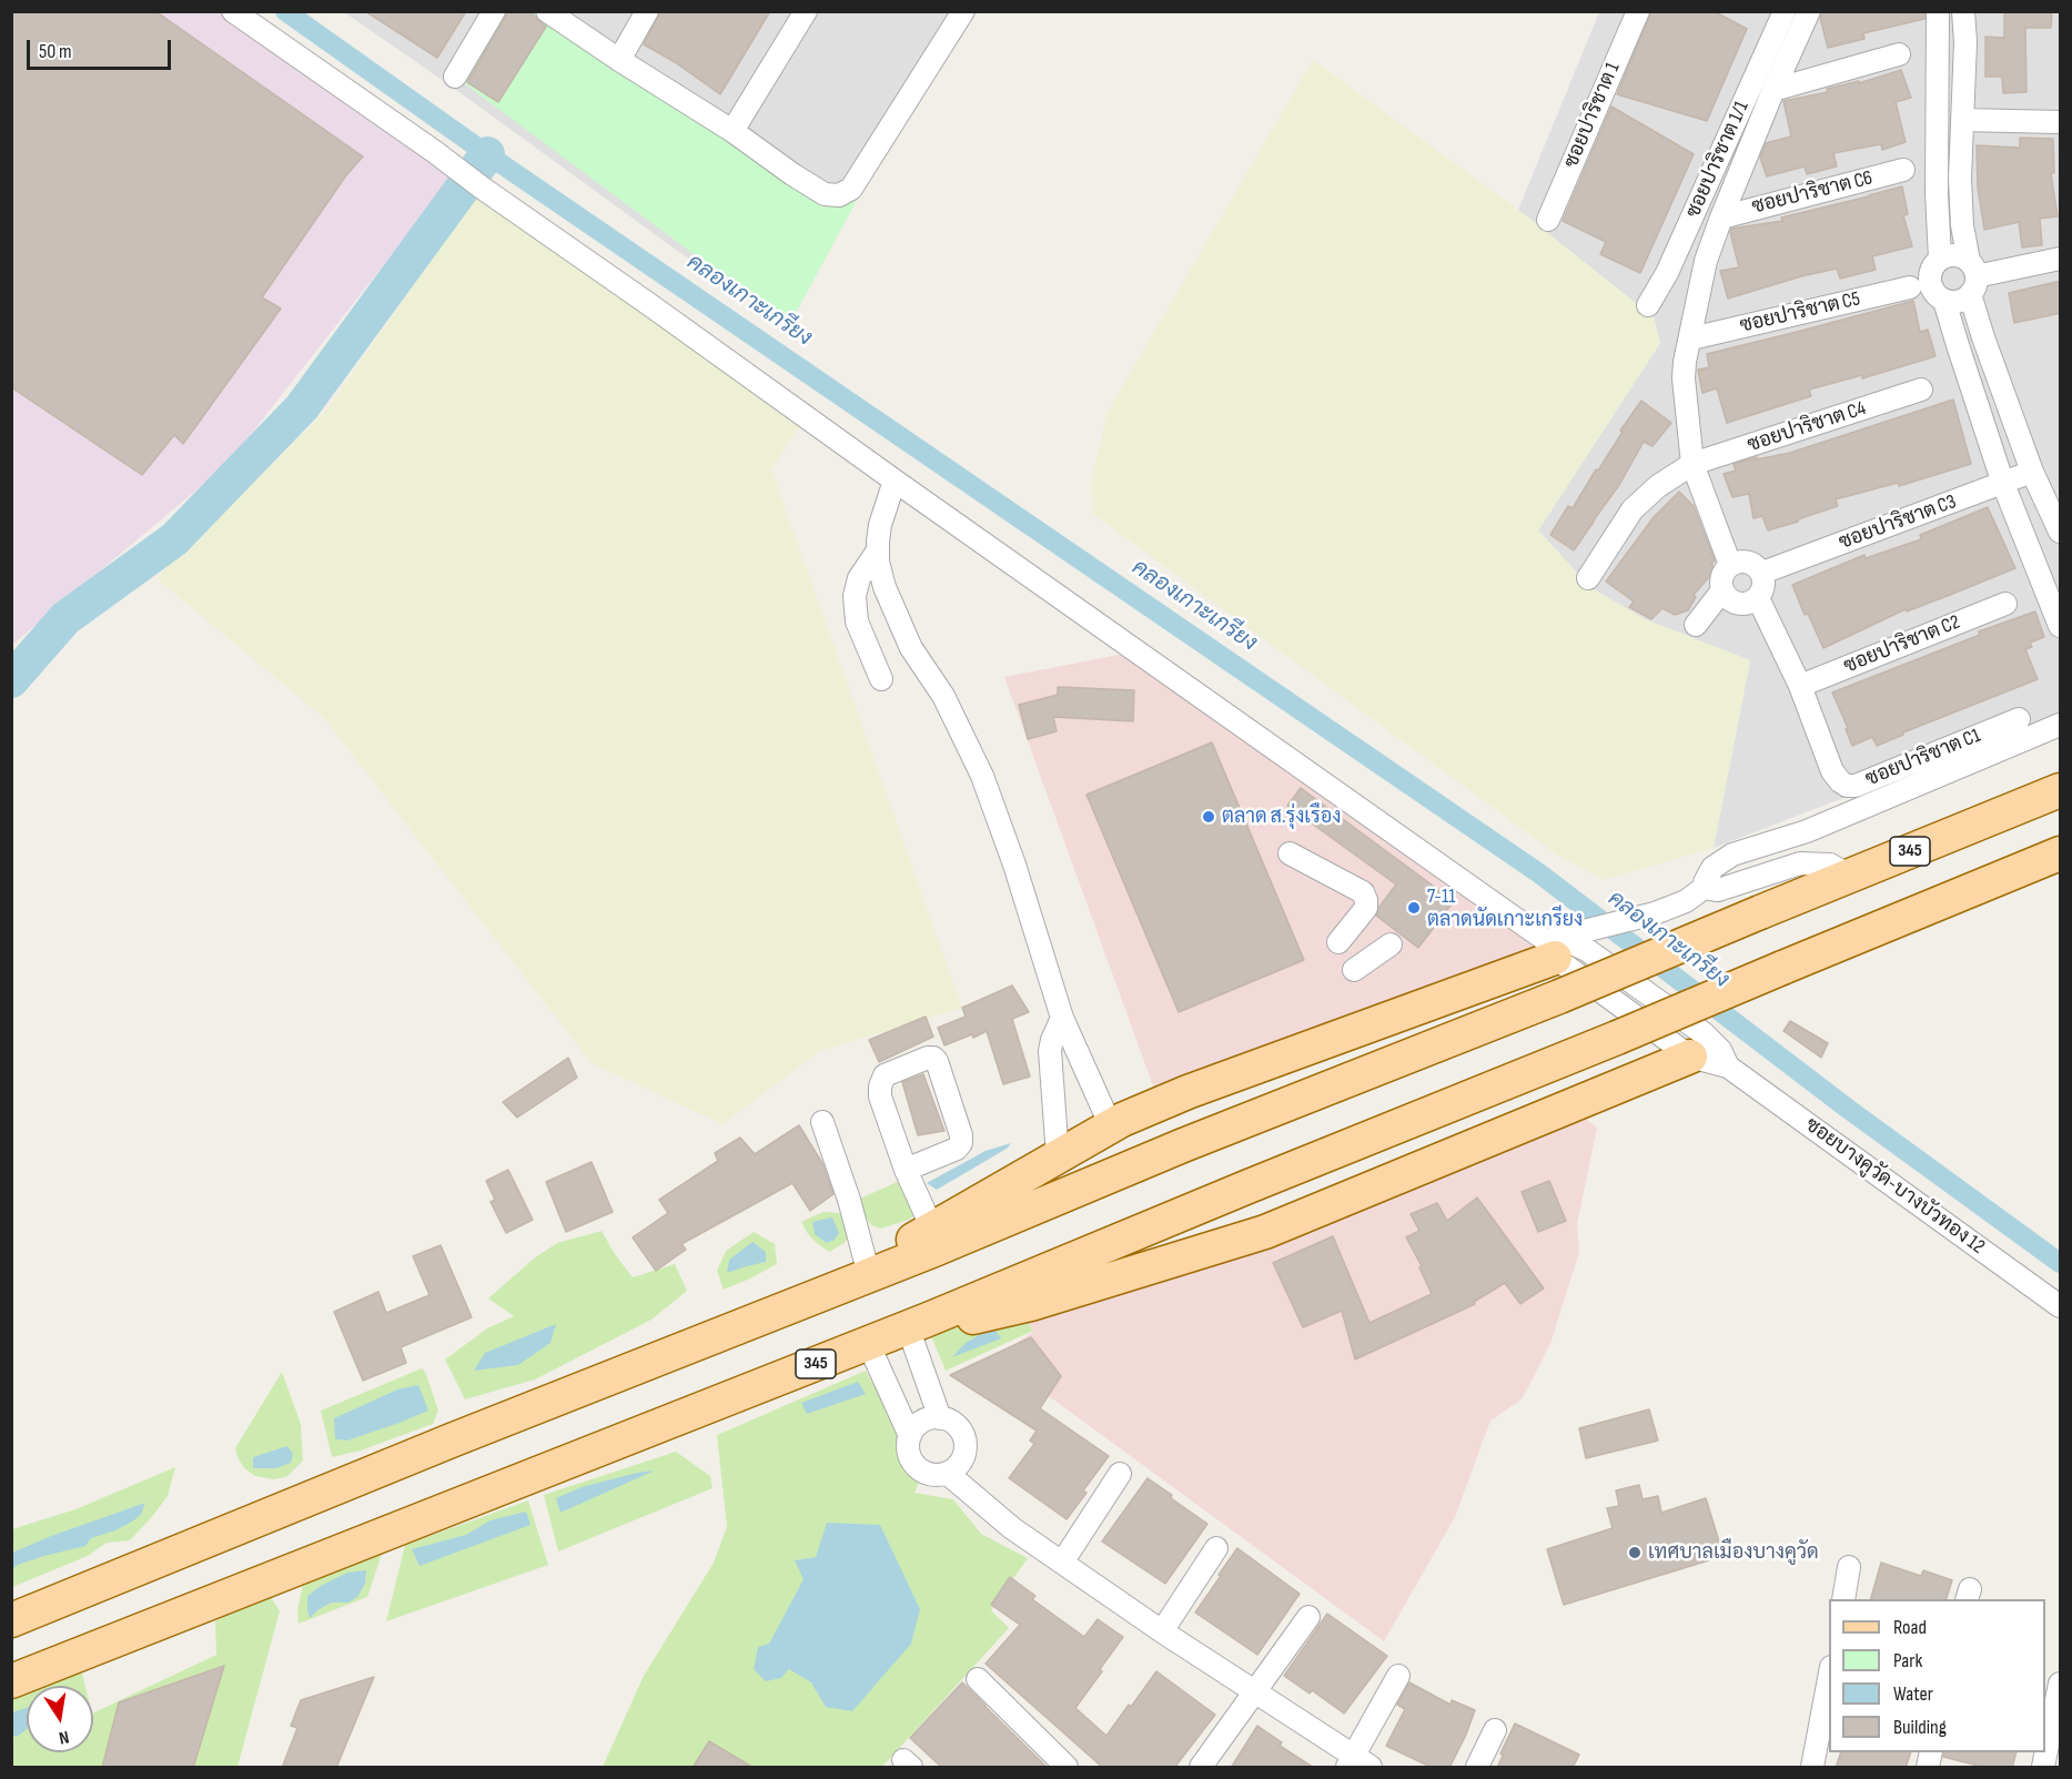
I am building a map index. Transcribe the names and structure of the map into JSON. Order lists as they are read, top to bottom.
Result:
{
  "streets": {
    "main road": ["345"],
    "street": [
      "ซอยปาริชาต 1",
      "ซอยปาริชาต 1/1",
      "ซอยปาริชาต C6",
      "ซอยปาริชาต C5",
      "ซอยปาริชาต C4",
      "ซอยปาริชาต C3",
      "ซอยปาริชาต C2",
      "ซอยปาริชาต C1",
      "ซอยบางคูวัด-บางบัวทอง 12"
    ]
  },
  "crossings": [
    ["ซอยปาริชาต C2", "ซอยปาริชาต C1"]
  ],
  "water": ["คลองเกาะเกรียง"],
  "places": ["ตลาด ส.รุ่งเรือง", "7-11 ตลาดนัดเกาะเกรียง", "เทศบาลเมืองบางคูวัด"],
  "legend": [
    "Road",
    "Park",
    "Water",
    "Building"
  ],
  "scale_bar": "50 m",
  "north": "bottom"
}
